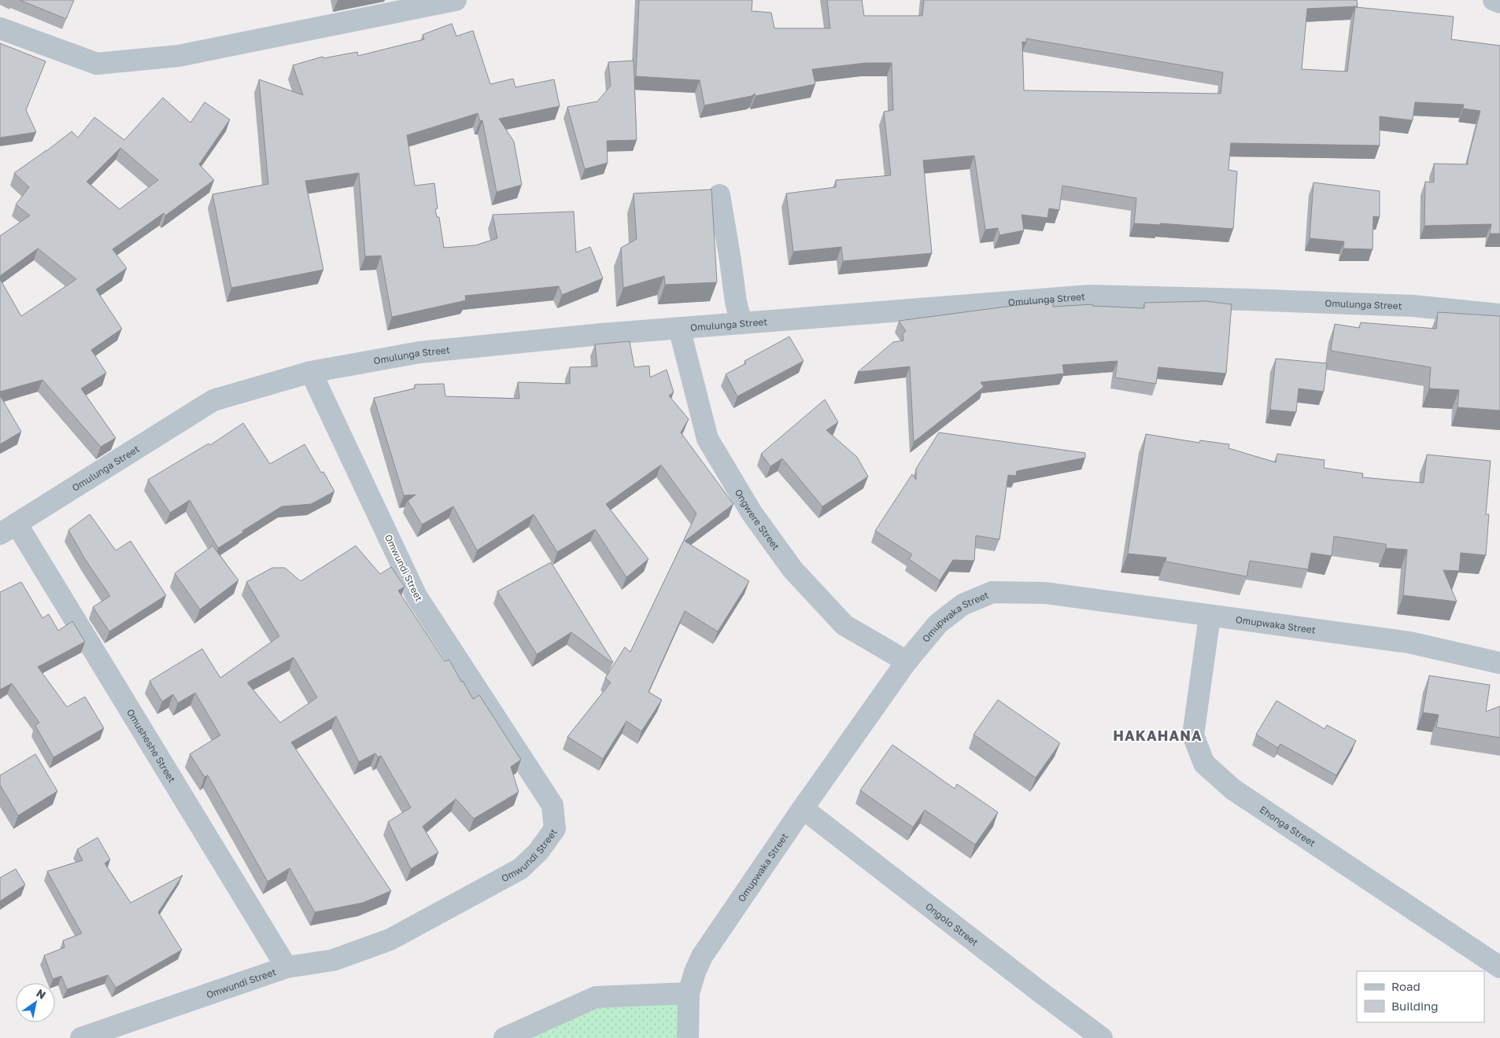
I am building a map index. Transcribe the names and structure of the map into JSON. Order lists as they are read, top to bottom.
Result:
{
  "streets": {
    "street": [
      "Omulunga Street",
      "Ongwere Street",
      "Omwundi Street",
      "Omupwaka Street",
      "Omusheshe Street",
      "Ehonga Street",
      "Ongolo Street"
    ]
  },
  "crossings": [
    ["Omulunga Street", "Ongwere Street"],
    ["Omulunga Street", "Omwundi Street"],
    ["Omulunga Street", "Omusheshe Street"],
    ["Ongwere Street", "Omupwaka Street"],
    ["Omwundi Street", "Omusheshe Street"],
    ["Omupwaka Street", "Ehonga Street"],
    ["Omupwaka Street", "Ongolo Street"]
  ],
  "districts": ["HAKAHANA"],
  "legend": ["Road", "Building"],
  "north": "top right"
}
